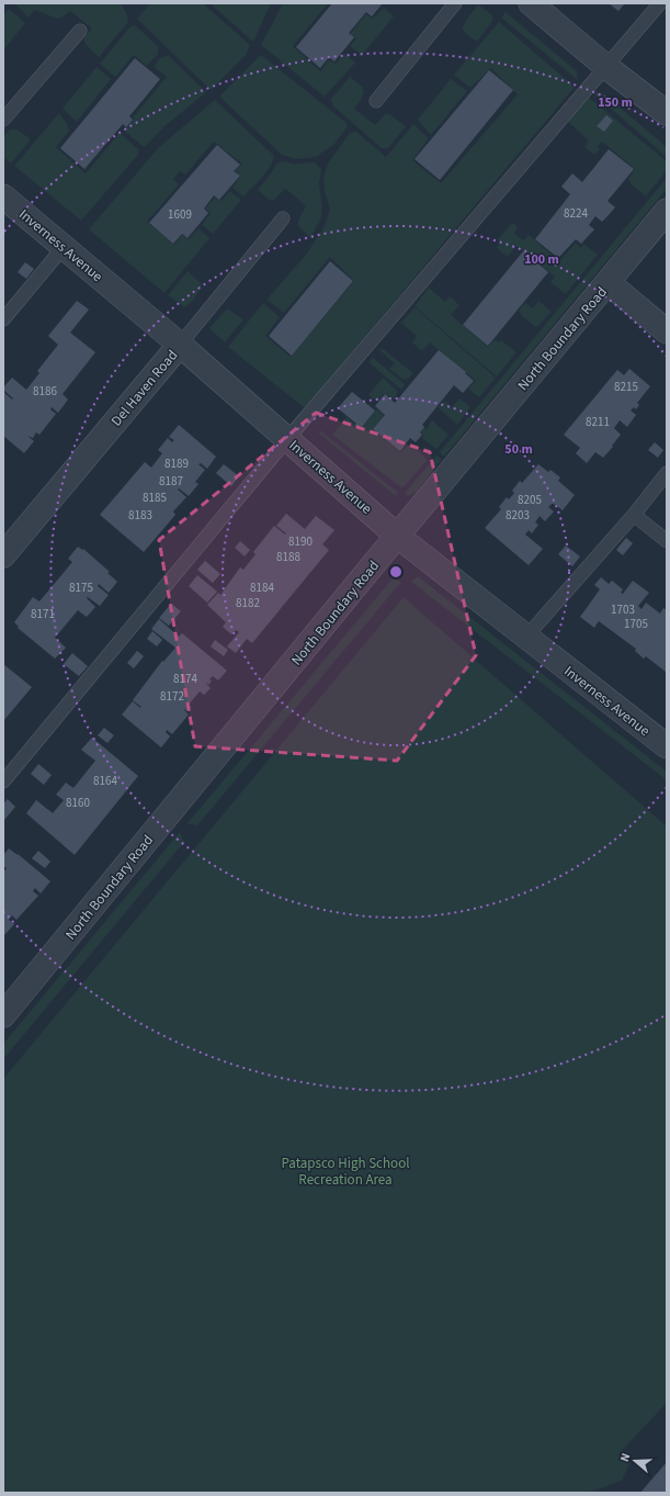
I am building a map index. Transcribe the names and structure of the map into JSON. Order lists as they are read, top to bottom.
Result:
{
  "streets": {
    "street": ["Inverness Avenue", "North Boundary Road", "Del Haven Road"]
  },
  "crossings": [
    ["Inverness Avenue", "North Boundary Road"],
    ["Inverness Avenue", "Del Haven Road"]
  ],
  "parks": ["Patapsco High School Recreation Area"],
  "house_numbers": [
    "8224",
    "1609",
    "8215",
    "8186",
    "8211",
    "8189",
    "8187",
    "8185",
    "8205",
    "8183",
    "8203",
    "8190",
    "8188",
    "8175",
    "8184",
    "8182",
    "1703",
    "8171",
    "1705",
    "8174",
    "8172",
    "8164",
    "8160"
  ],
  "north": "left",
  "rings": ["150 m", "100 m", "50 m"]
}
